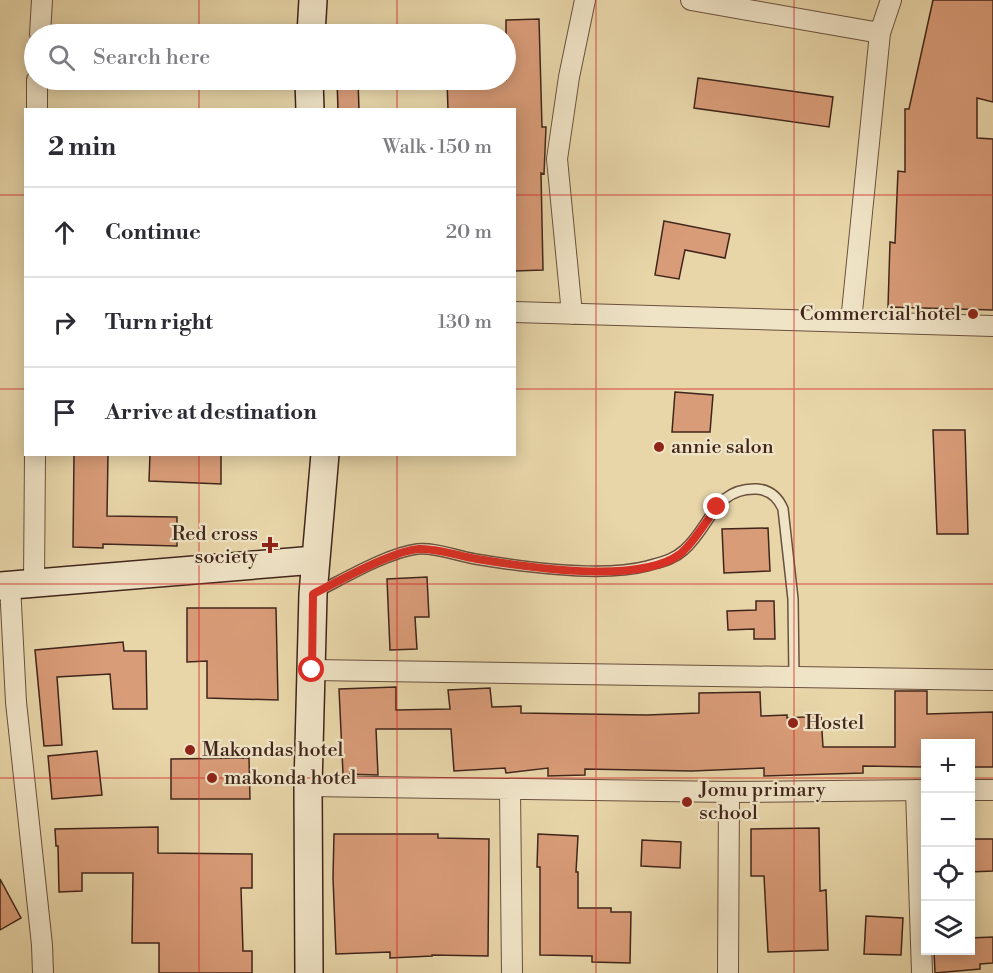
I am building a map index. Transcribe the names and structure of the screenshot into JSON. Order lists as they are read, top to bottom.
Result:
{
  "places": {
    "other": [
      "Commercial hotel",
      "annie salon",
      "Hostel",
      "Makondas hotel",
      "makonda hotel",
      "Jomu primary school"
    ],
    "health": ["Red cross society"]
  },
  "page": {
    "search": "Search here",
    "heading": ["2 min", "Walk · 150 m"],
    "list": [
      ["Continue", "20 m"],
      ["Turn right", "130 m"],
      "Arrive at destination"
    ],
    "map_buttons": ["+", "−"]
  }
}
